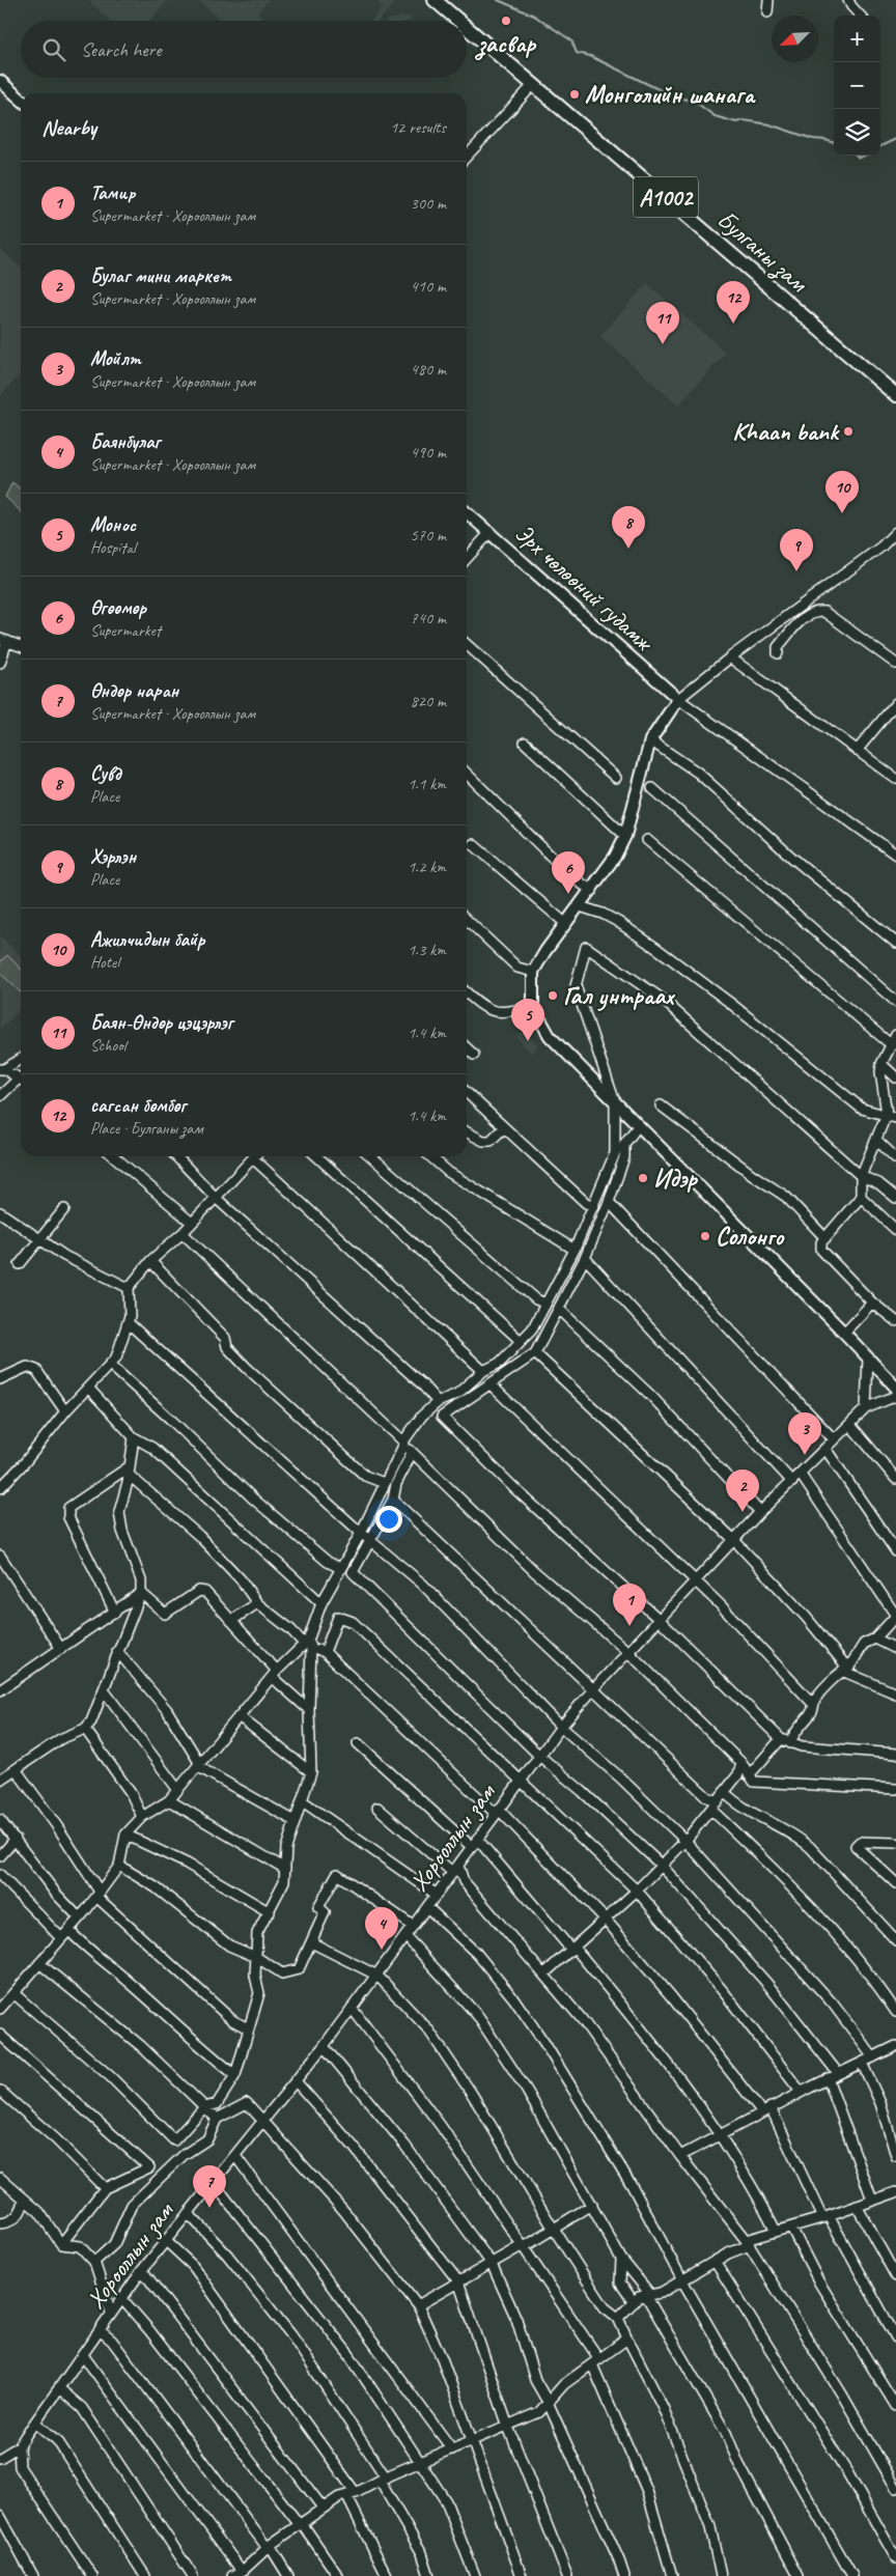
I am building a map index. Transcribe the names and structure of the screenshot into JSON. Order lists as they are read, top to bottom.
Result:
{
  "streets": {
    "highway": ["A1002", "Булганы зам"],
    "main road": ["Эрх чөлөөний гудамж"],
    "street": ["Хорооллын зам"]
  },
  "places": [
    "засвар",
    "Монголийн шанага",
    "Khaan bank",
    "Гал унтраах",
    "Идэр",
    "Солонго"
  ],
  "north": "bottom left",
  "page": {
    "map_buttons": ["+", "−"],
    "search": "Search here",
    "heading": ["Nearby", "12 results"],
    "list": [
      {
        "mark": "1",
        "name": "Тамир",
        "note": "Supermarket · Хорооллын зам",
        "value": "300 m"
      },
      {
        "mark": "2",
        "name": "Булаг мини маркет",
        "note": "Supermarket · Хорооллын зам",
        "value": "410 m"
      },
      {
        "mark": "3",
        "name": "Мойлт",
        "note": "Supermarket · Хорооллын зам",
        "value": "480 m"
      },
      {
        "mark": "4",
        "name": "Баянбулаг",
        "note": "Supermarket · Хорооллын зам",
        "value": "490 m"
      },
      {
        "mark": "5",
        "name": "Монос",
        "note": "Hospital",
        "value": "570 m"
      },
      {
        "mark": "6",
        "name": "Өгөөмөр",
        "note": "Supermarket",
        "value": "740 m"
      },
      {
        "mark": "7",
        "name": "Өндөр наран",
        "note": "Supermarket · Хорооллын зам",
        "value": "820 m"
      },
      {
        "mark": "8",
        "name": "Сувд",
        "note": "Place",
        "value": "1.1 km"
      },
      {
        "mark": "9",
        "name": "Хэрлэн",
        "note": "Place",
        "value": "1.2 km"
      },
      {
        "mark": "10",
        "name": "Ажилчидын байр",
        "note": "Hotel",
        "value": "1.3 km"
      },
      {
        "mark": "11",
        "name": "Баян-Өндөр цэцэрлэг",
        "note": "School",
        "value": "1.4 km"
      },
      {
        "mark": "12",
        "name": "сагсан бөмбөг",
        "note": "Place · Булганы зам",
        "value": "1.4 km"
      }
    ],
    "pins": [
      "12",
      "11",
      "10",
      "8",
      "9",
      "6",
      "5",
      "3",
      "2",
      "1",
      "4",
      "7"
    ]
  }
}
